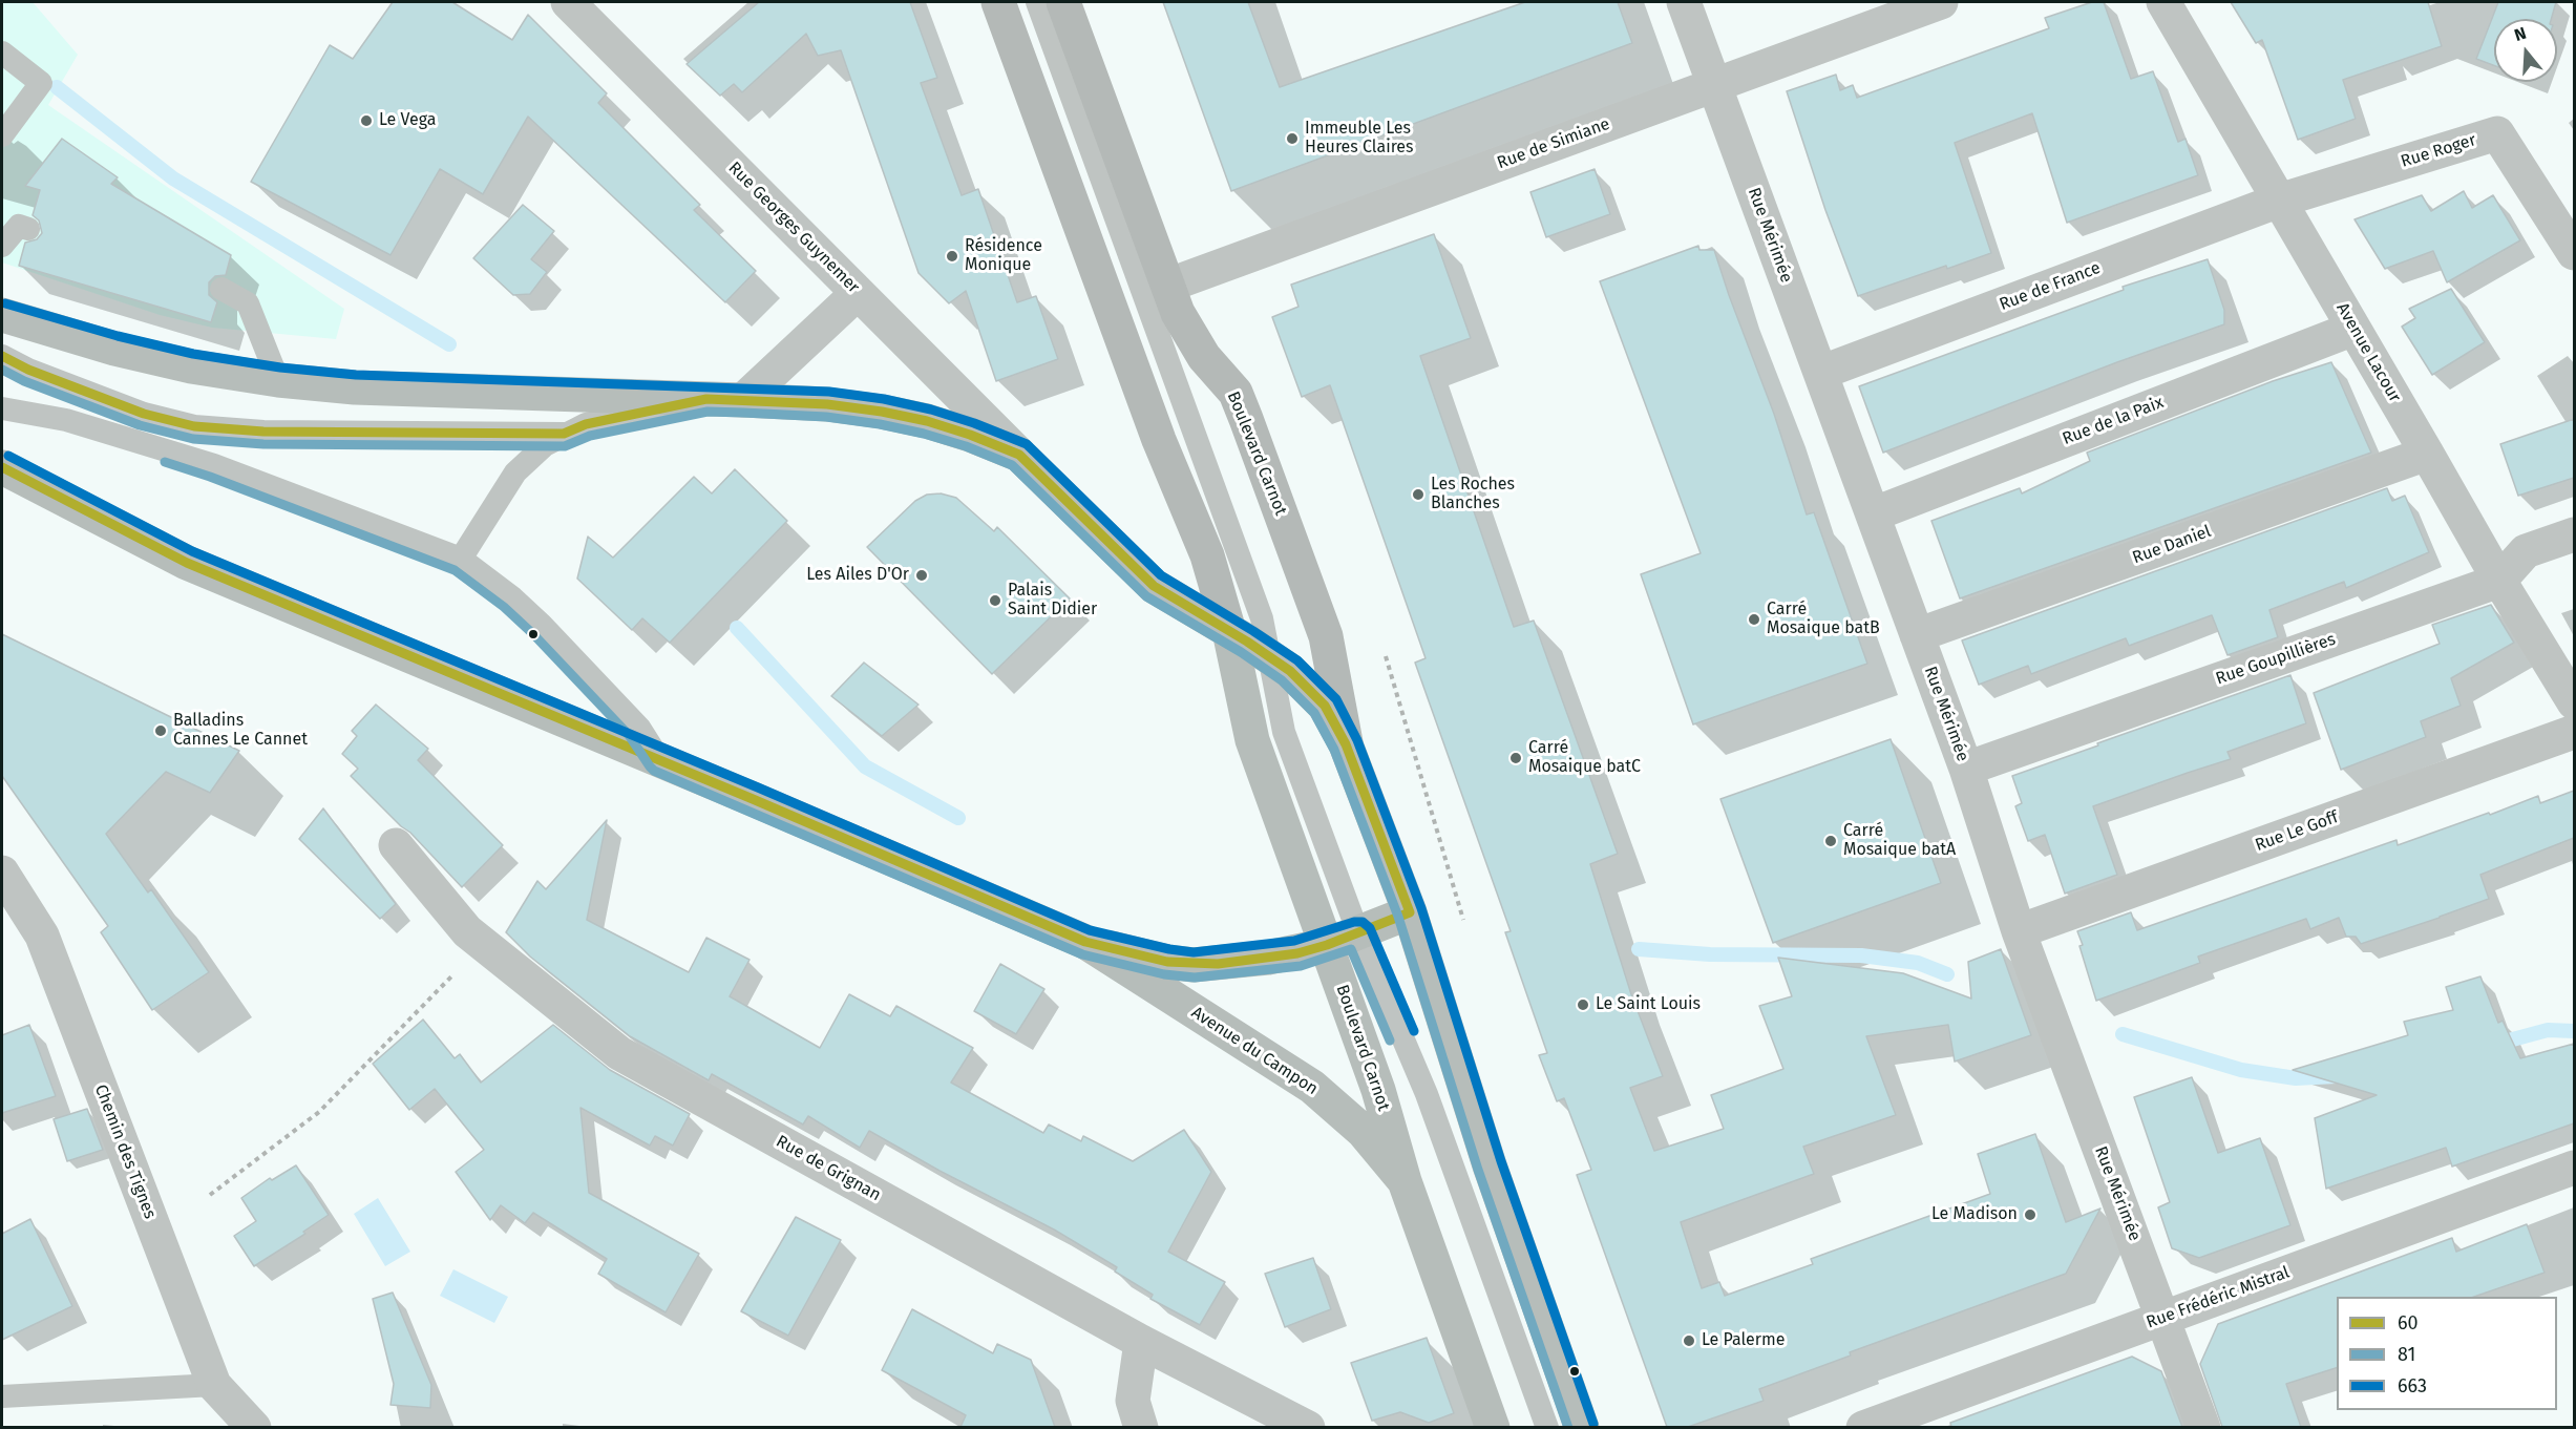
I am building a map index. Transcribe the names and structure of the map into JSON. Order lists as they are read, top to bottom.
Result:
{
  "streets": {
    "main road": ["Boulevard Carnot", "Avenue du Campon"],
    "street": [
      "Rue de Simiane",
      "Rue Roger",
      "Rue Georges Guynemer",
      "Rue Mérimée",
      "Rue de France",
      "Avenue Lacour",
      "Rue de la Paix",
      "Rue Daniel",
      "Rue Goupillières",
      "Rue Le Goff",
      "Chemin des Tignes",
      "Rue de Grignan",
      "Rue Frédéric Mistral"
    ]
  },
  "crossings": [
    ["Rue de Simiane", "Rue Mérimée"],
    ["Rue de Simiane", "Boulevard Carnot"],
    ["Rue Roger", "Rue de France"],
    ["Rue Roger", "Avenue Lacour"],
    ["Rue Mérimée", "Rue de France"],
    ["Rue Mérimée", "Rue de la Paix"],
    ["Rue Mérimée", "Rue Daniel"],
    ["Rue Mérimée", "Rue Goupillières"],
    ["Rue Mérimée", "Rue Le Goff"],
    ["Rue Mérimée", "Rue Frédéric Mistral"],
    ["Rue de France", "Avenue Lacour"],
    ["Avenue Lacour", "Rue de la Paix"],
    ["Avenue Lacour", "Rue Daniel"],
    ["Avenue Lacour", "Rue Goupillières"],
    ["Boulevard Carnot", "Avenue du Campon"]
  ],
  "places": [
    "Le Vega",
    "Immeuble Les Heures Claires",
    "Résidence Monique",
    "Les Roches Blanches",
    "Les Ailes D'Or",
    "Palais Saint Didier",
    "Carré Mosaique batB",
    "Balladins Cannes Le Cannet",
    "Carré Mosaique batC",
    "Carré Mosaique batA",
    "Le Saint Louis",
    "Le Madison",
    "Le Palerme"
  ],
  "lines": ["transit line 663", "transit line 60", "transit line 81"],
  "legend": ["60", "81", "663"],
  "north": "top"
}
